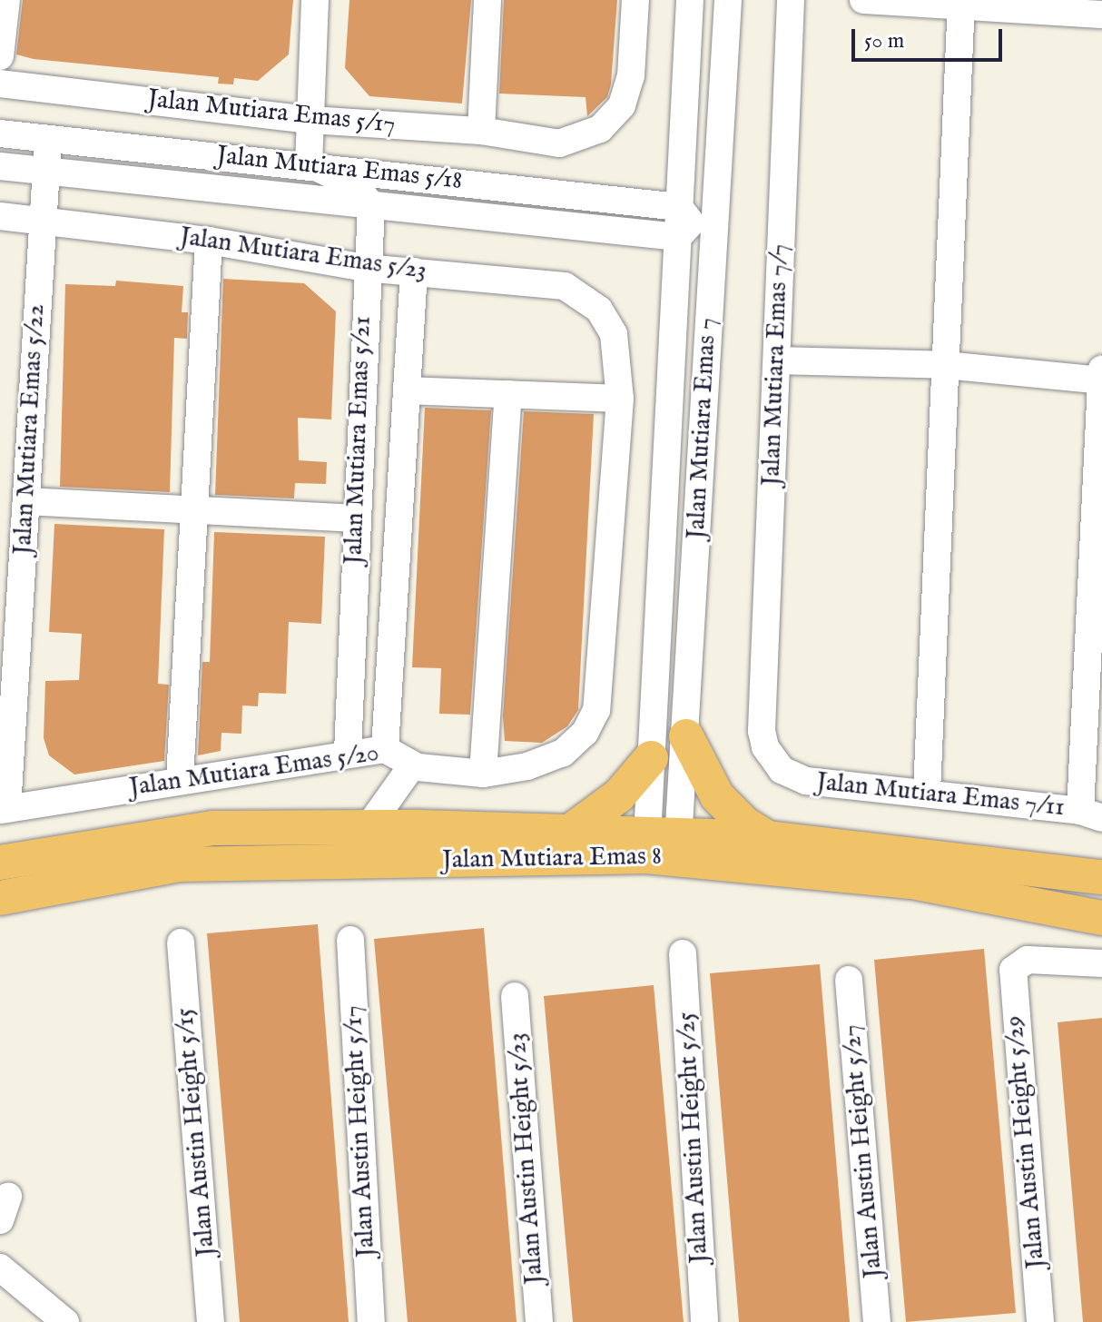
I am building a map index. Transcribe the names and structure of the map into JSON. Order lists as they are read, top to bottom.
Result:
{
  "streets": {
    "main road": ["Jalan Mutiara Emas 8"],
    "street": [
      "Jalan Mutiara Emas 5/17",
      "Jalan Mutiara Emas 5/18",
      "Jalan Mutiara Emas 5/23",
      "Jalan Mutiara Emas 7/7",
      "Jalan Mutiara Emas 7",
      "Jalan Mutiara Emas 5/22",
      "Jalan Mutiara Emas 5/21",
      "Jalan Mutiara Emas 5/20",
      "Jalan Mutiara Emas 7/11",
      "Jalan Austin Height 5/17",
      "Jalan Austin Height 5/15",
      "Jalan Austin Height 5/25",
      "Jalan Austin Height 5/29",
      "Jalan Austin Height 5/27",
      "Jalan Austin Height 5/23"
    ]
  },
  "crossings": [
    ["Jalan Mutiara Emas 5/18", "Jalan Mutiara Emas 7"],
    ["Jalan Mutiara Emas 5/18", "Jalan Mutiara Emas 5/22"],
    ["Jalan Mutiara Emas 5/18", "Jalan Mutiara Emas 5/21"],
    ["Jalan Mutiara Emas 5/23", "Jalan Mutiara Emas 5/22"],
    ["Jalan Mutiara Emas 5/23", "Jalan Mutiara Emas 5/21"],
    ["Jalan Mutiara Emas 5/23", "Jalan Mutiara Emas 5/20"],
    ["Jalan Mutiara Emas 7/7", "Jalan Mutiara Emas 7/11"],
    ["Jalan Mutiara Emas 7", "Jalan Mutiara Emas 8"],
    ["Jalan Mutiara Emas 5/22", "Jalan Mutiara Emas 5/20"],
    ["Jalan Mutiara Emas 5/21", "Jalan Mutiara Emas 5/20"]
  ],
  "scale_bar": "50 m"
}
